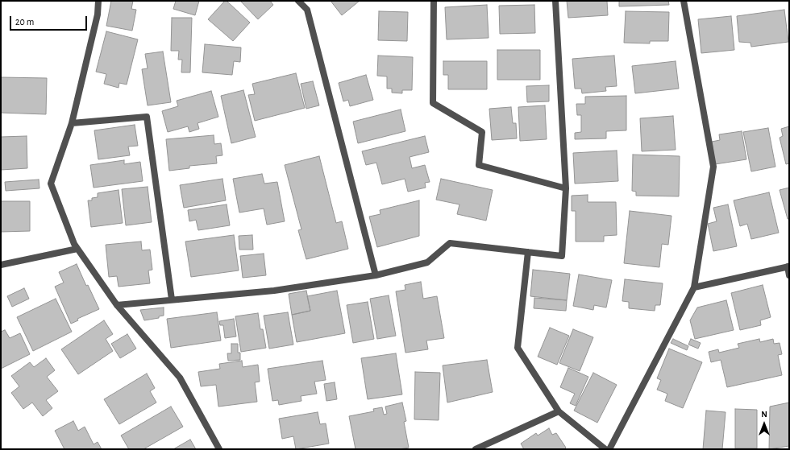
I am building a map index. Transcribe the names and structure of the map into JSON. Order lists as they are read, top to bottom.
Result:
{
  "scale_bar": "20 m",
  "north": "top"
}
